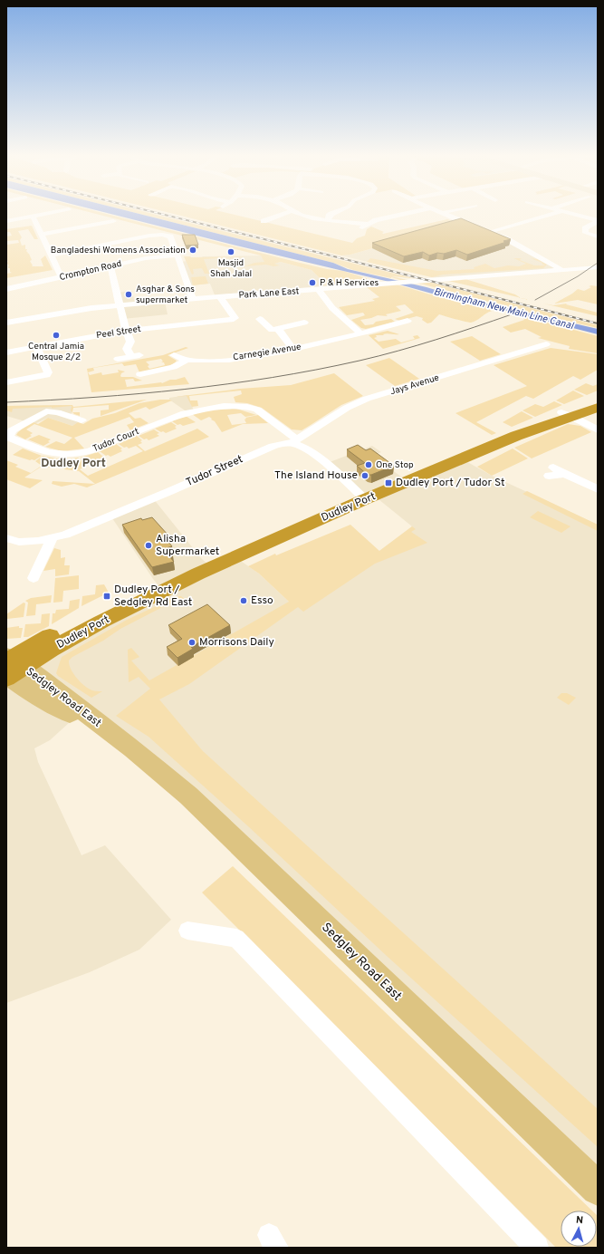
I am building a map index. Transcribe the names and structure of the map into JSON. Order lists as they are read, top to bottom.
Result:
{
  "streets": {
    "highway": ["Dudley Port"],
    "main road": ["Sedgley Road East"],
    "street": [
      "Crompton Road",
      "Park Lane East",
      "Peel Street",
      "Carnegie Avenue",
      "Jays Avenue",
      "Tudor Court",
      "Tudor Street"
    ]
  },
  "crossings": [
    ["Park Lane East", "Peel Street"],
    ["Jays Avenue", "Tudor Court"],
    ["Jays Avenue", "Tudor Street"],
    ["Tudor Court", "Tudor Street"],
    ["Tudor Street", "Dudley Port"],
    ["Dudley Port", "Sedgley Road East"]
  ],
  "districts": ["Dudley Port"],
  "water": ["Birmingham New Main Line Canal"],
  "places": {
    "other": [
      "Bangladeshi Womens Association",
      "Masjid Shah Jalal",
      "P & H Services",
      "Asghar & Sons supermarket",
      "Central Jamia Mosque 2/2",
      "One Stop",
      "The Island House",
      "Alisha Supermarket",
      "Esso",
      "Morrisons Daily"
    ],
    "transit": ["Dudley Port / Tudor St", "Dudley Port / Sedgley Rd East"]
  },
  "north": "top"
}
